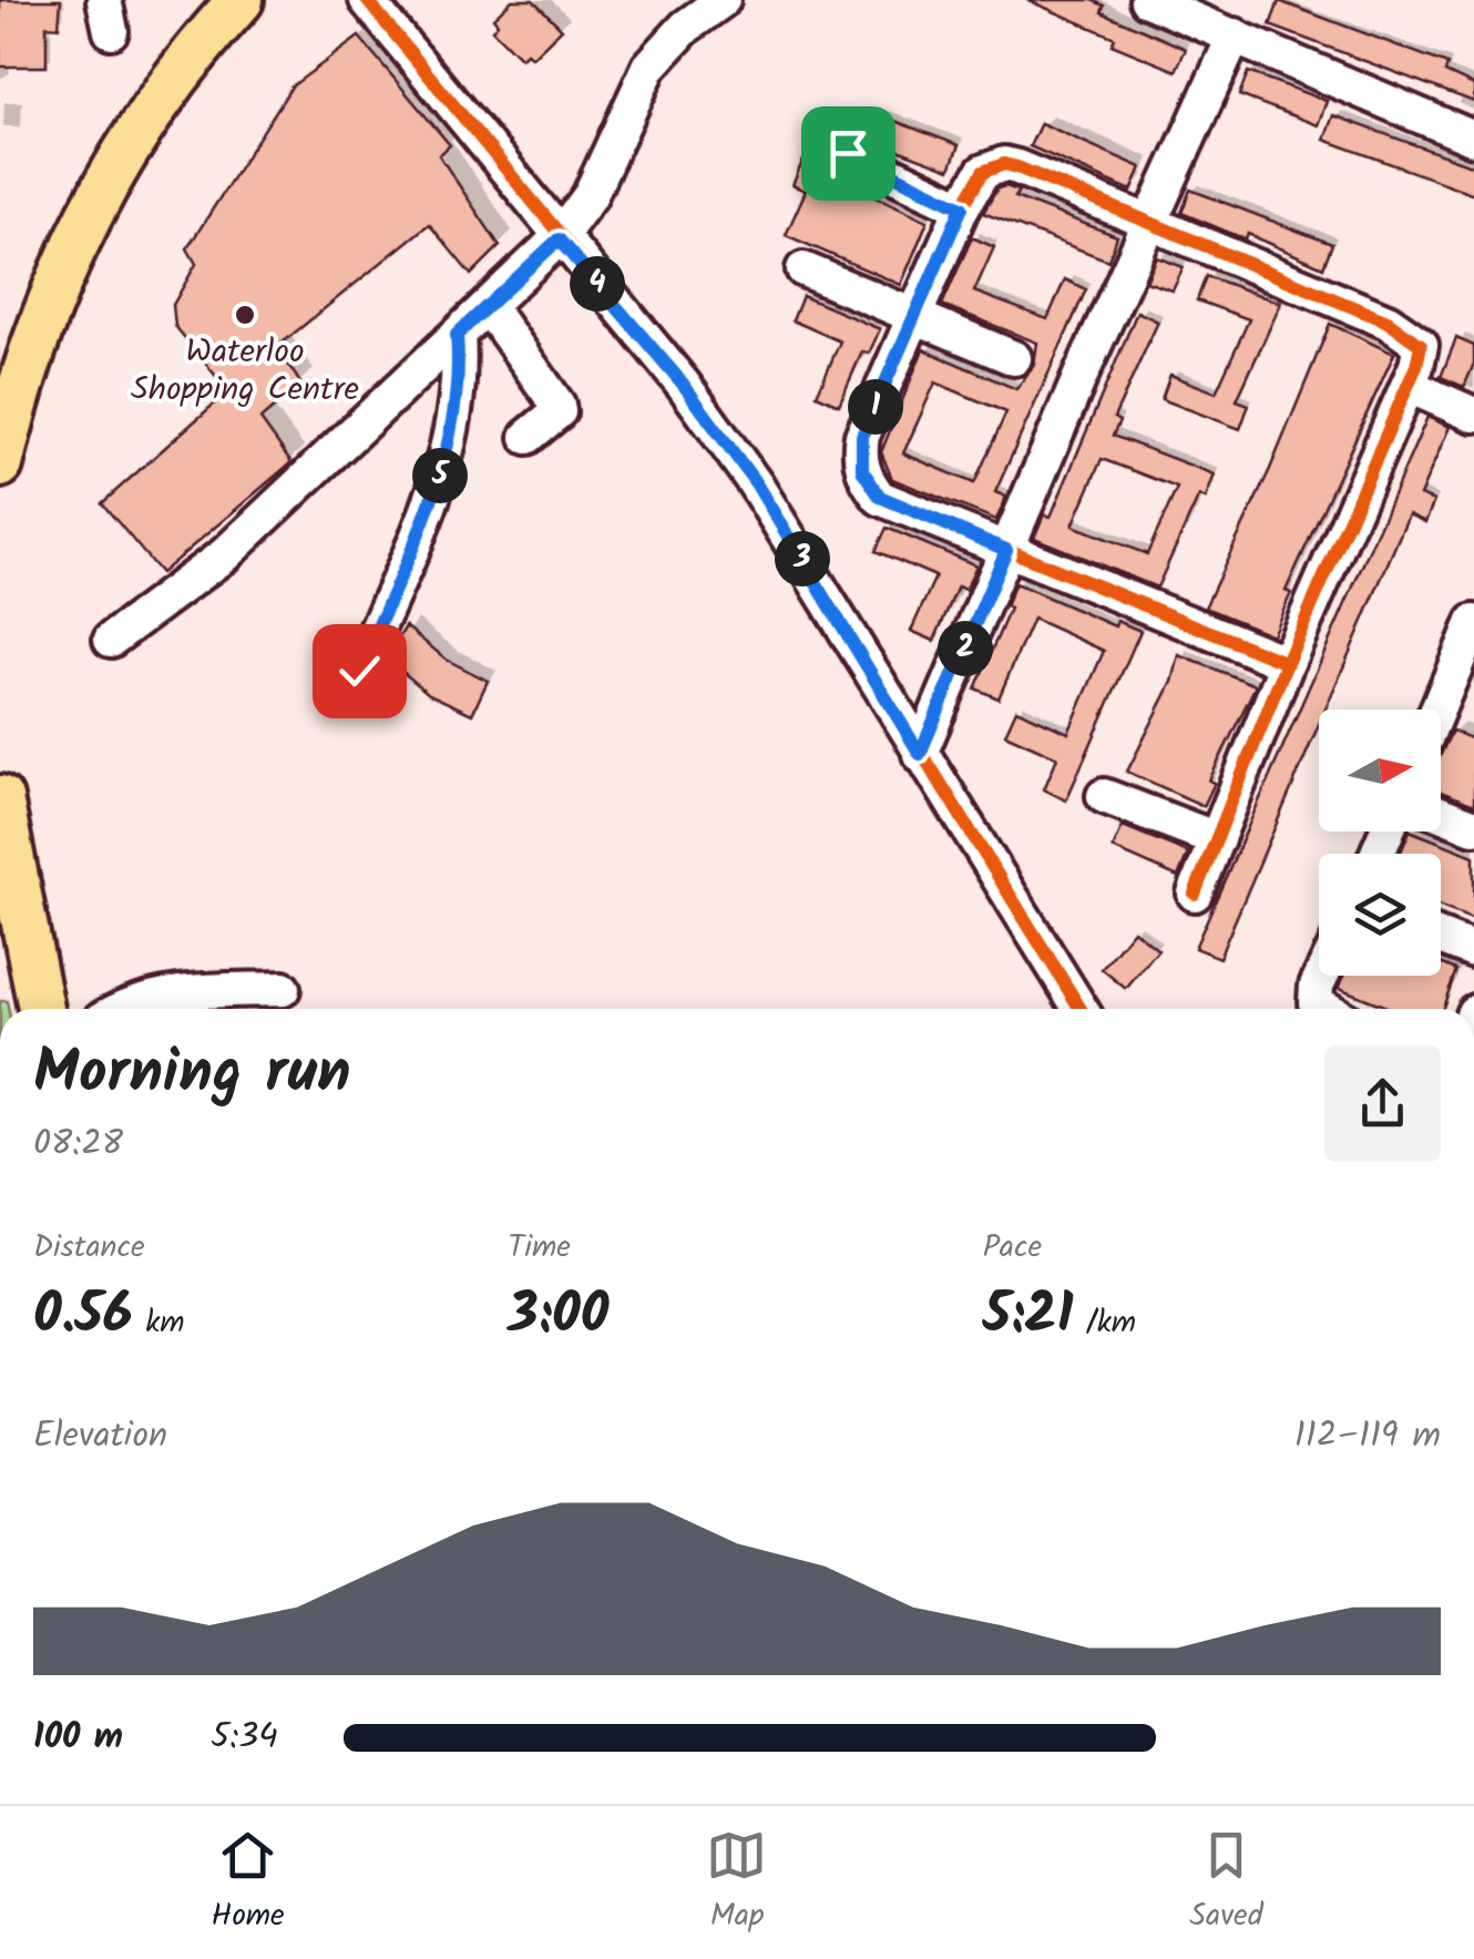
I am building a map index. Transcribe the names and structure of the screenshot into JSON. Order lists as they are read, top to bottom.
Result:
{
  "places": ["Waterloo Shopping Centre"],
  "north": "right",
  "page": {
    "pins": [
      "4",
      "1",
      "5",
      "3",
      "2"
    ],
    "heading": ["Morning run", "08:28"],
    "stats": [
      ["Distance", "0.56 km"],
      ["Time", "3:00"],
      ["Pace", "5:21 /km"]
    ],
    "chart": ["Elevation", "112–119 m"],
    "list": [
      {
        "name": "100 m",
        "note": "5:34"
      }
    ],
    "tabs": ["Home", "Map", "Saved"]
  }
}
